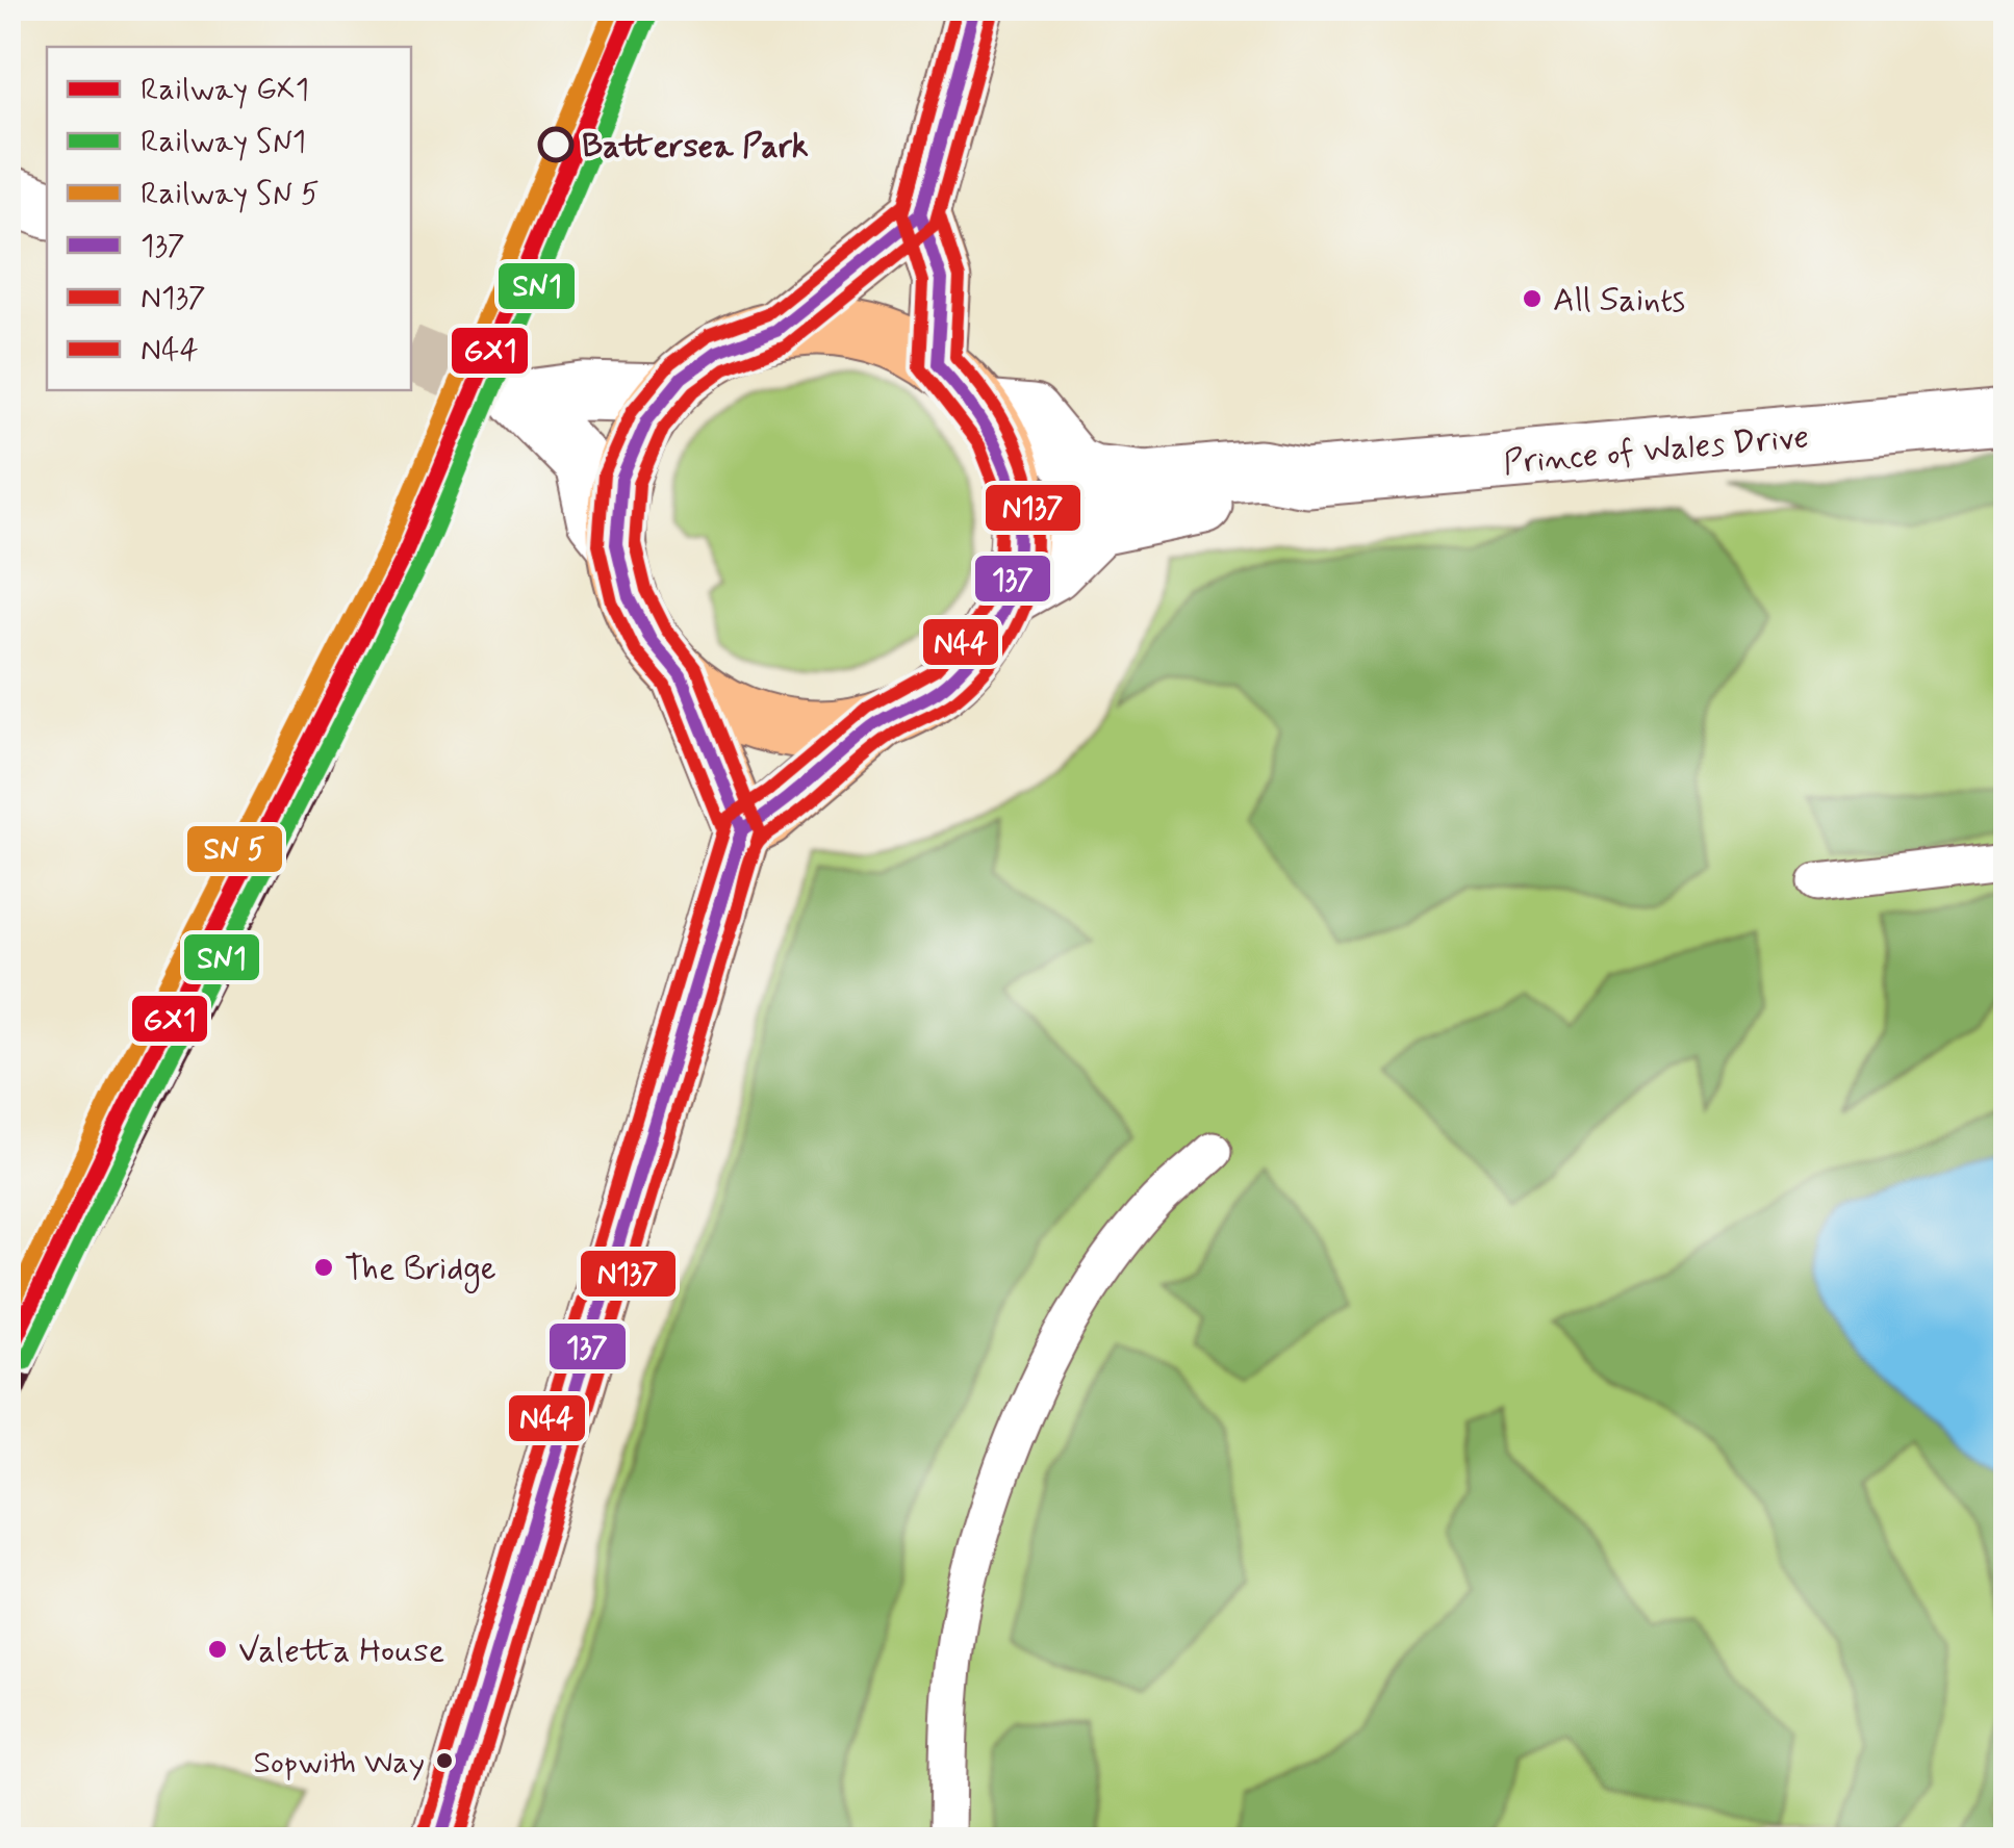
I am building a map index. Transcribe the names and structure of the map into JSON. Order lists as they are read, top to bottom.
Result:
{
  "streets": {
    "street": ["Prince of Wales Drive"]
  },
  "places": [
    "Battersea Park",
    "All Saints",
    "The Bridge",
    "Valetta House",
    "Sopwith Way"
  ],
  "lines": [
    "rail line GX1",
    "transit line 137",
    "transit line N44",
    "transit line N137",
    "rail line SN1"
  ],
  "legend": [
    "Railway GX1",
    "Railway SN1",
    "Railway SN 5",
    "137",
    "N137",
    "N44"
  ]
}
